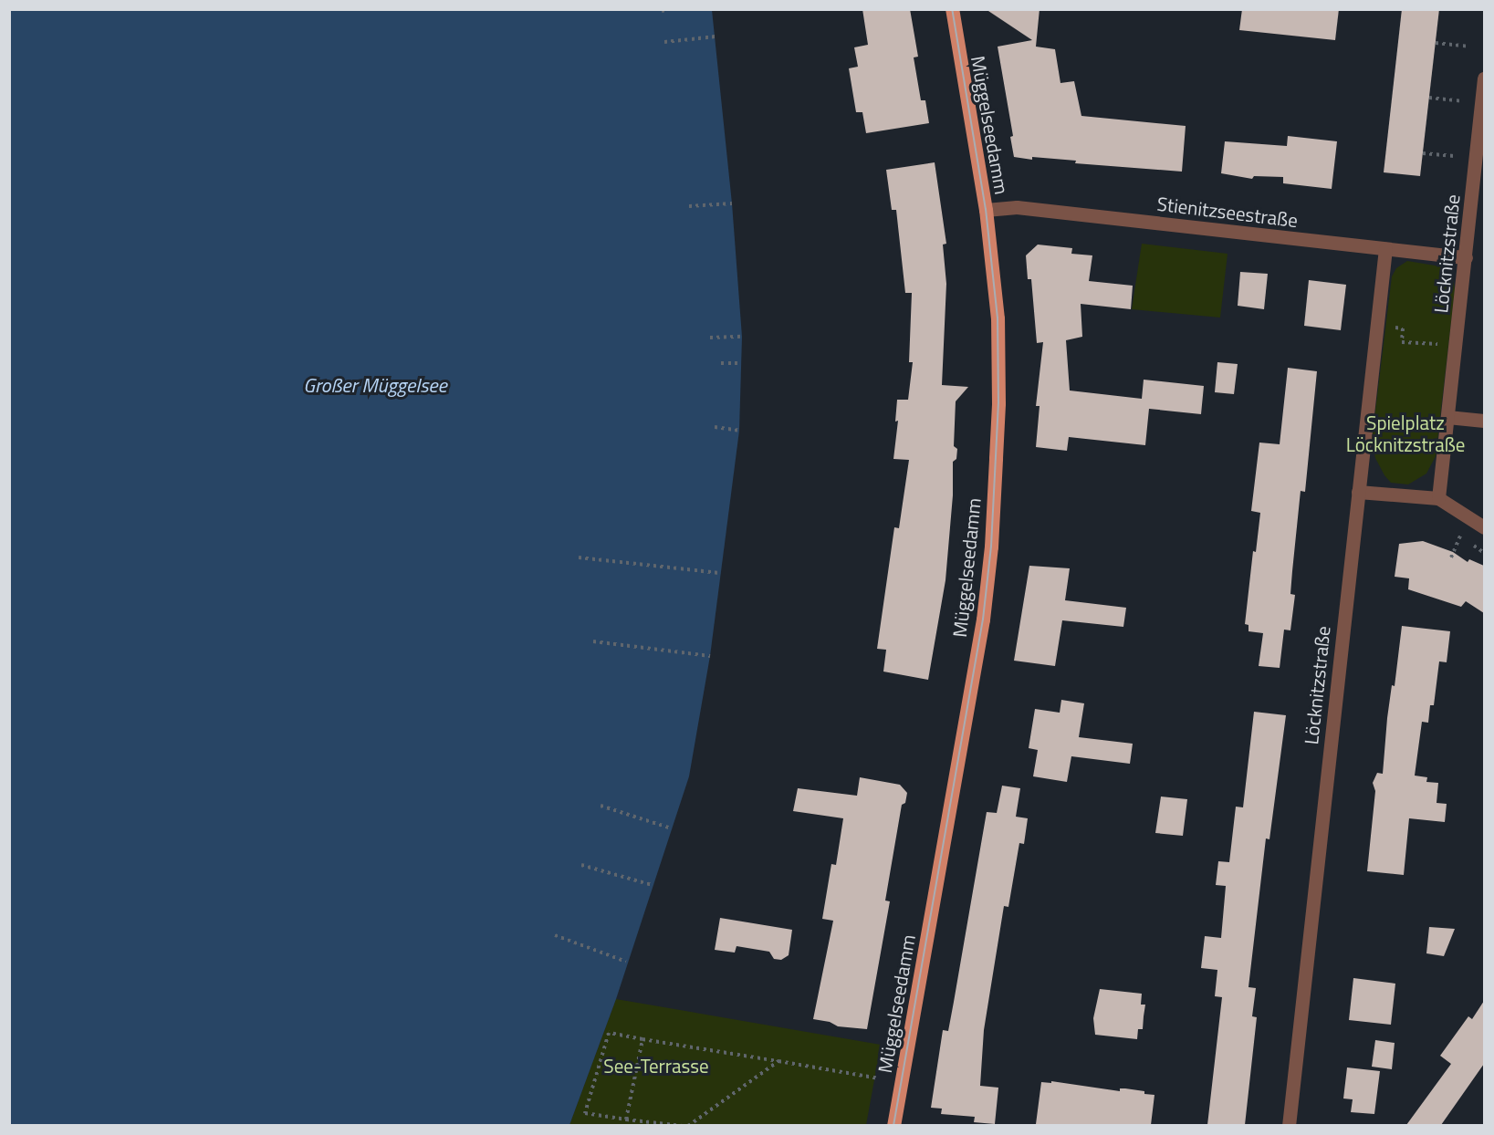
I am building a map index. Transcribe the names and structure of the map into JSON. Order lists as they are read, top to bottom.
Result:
{
  "streets": {
    "main road": ["Müggelseedamm"],
    "street": ["Stienitzseestraße", "Löcknitzstraße"]
  },
  "crossings": [
    ["Müggelseedamm", "Stienitzseestraße"],
    ["Stienitzseestraße", "Löcknitzstraße"]
  ],
  "water": ["Großer Müggelsee"],
  "parks": ["Spielplatz Löcknitzstraße", "See-Terrasse"]
}
